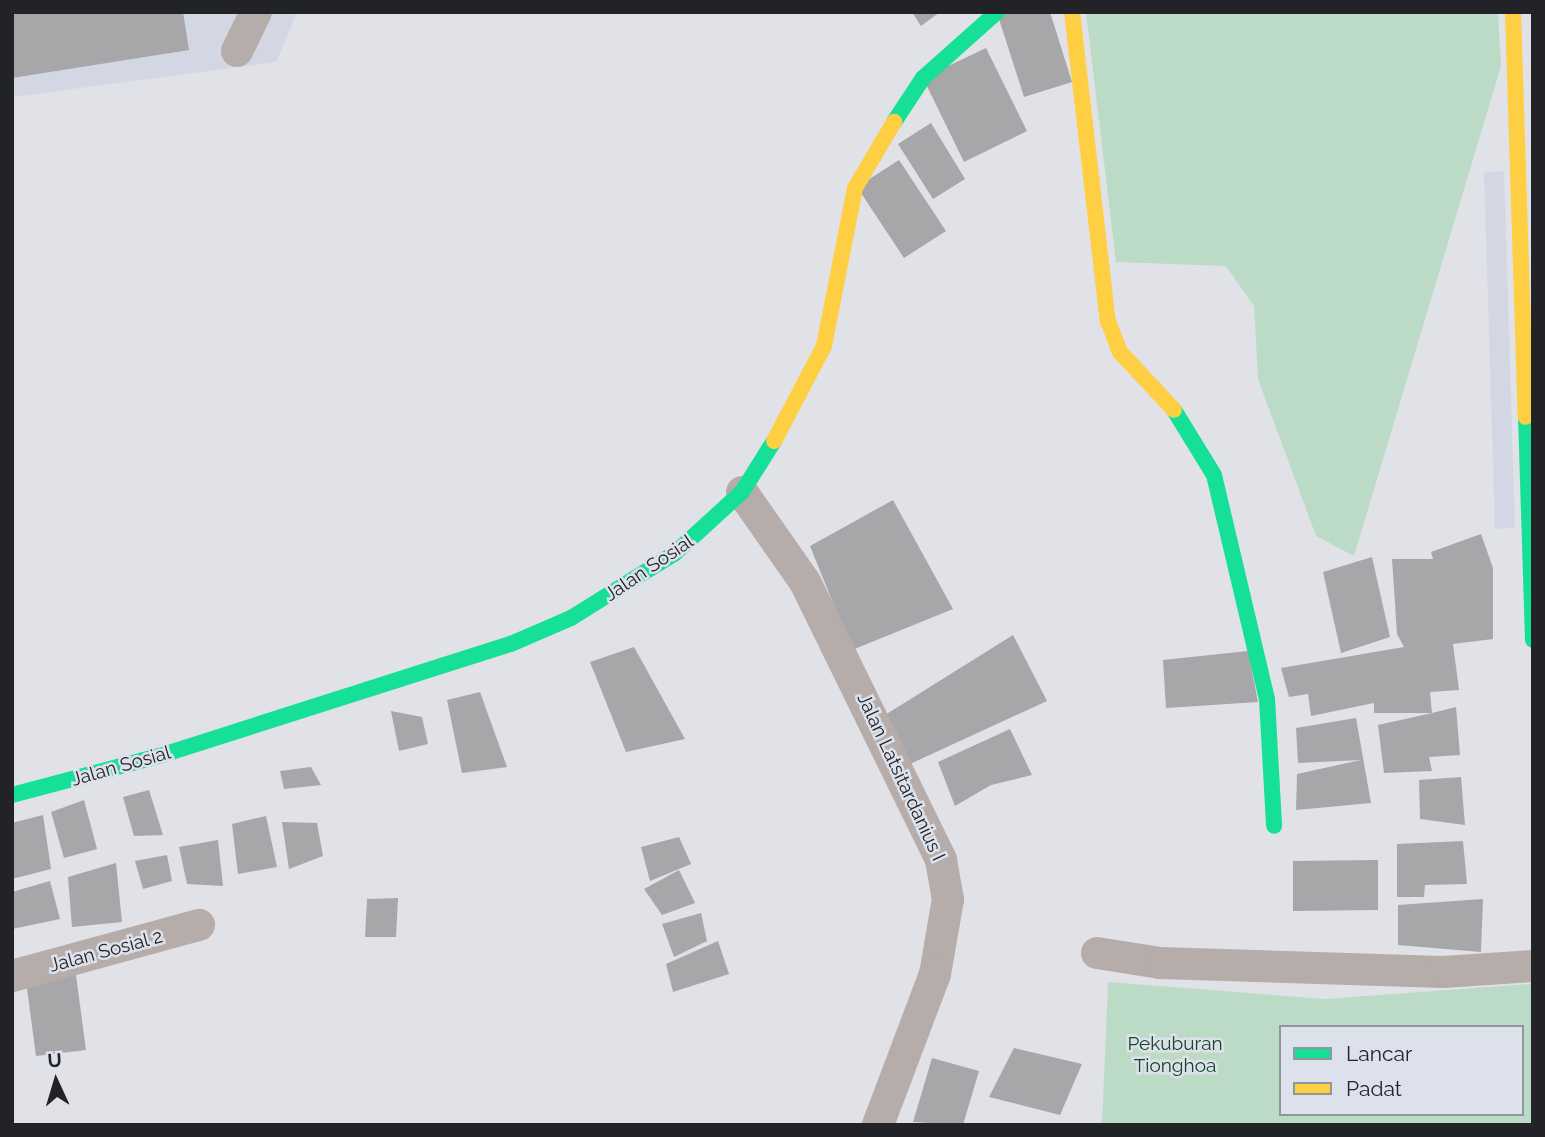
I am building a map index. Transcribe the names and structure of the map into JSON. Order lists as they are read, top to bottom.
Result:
{
  "streets": {
    "main road": ["Jalan Sosial"],
    "street": ["Jalan Latsitardanius I", "Jalan Sosial 2"]
  },
  "crossings": [
    ["Jalan Sosial", "Jalan Latsitardanius I"]
  ],
  "parks": ["Pekuburan Tionghoa"],
  "legend": ["Lancar", "Padat"],
  "north": "top"
}
